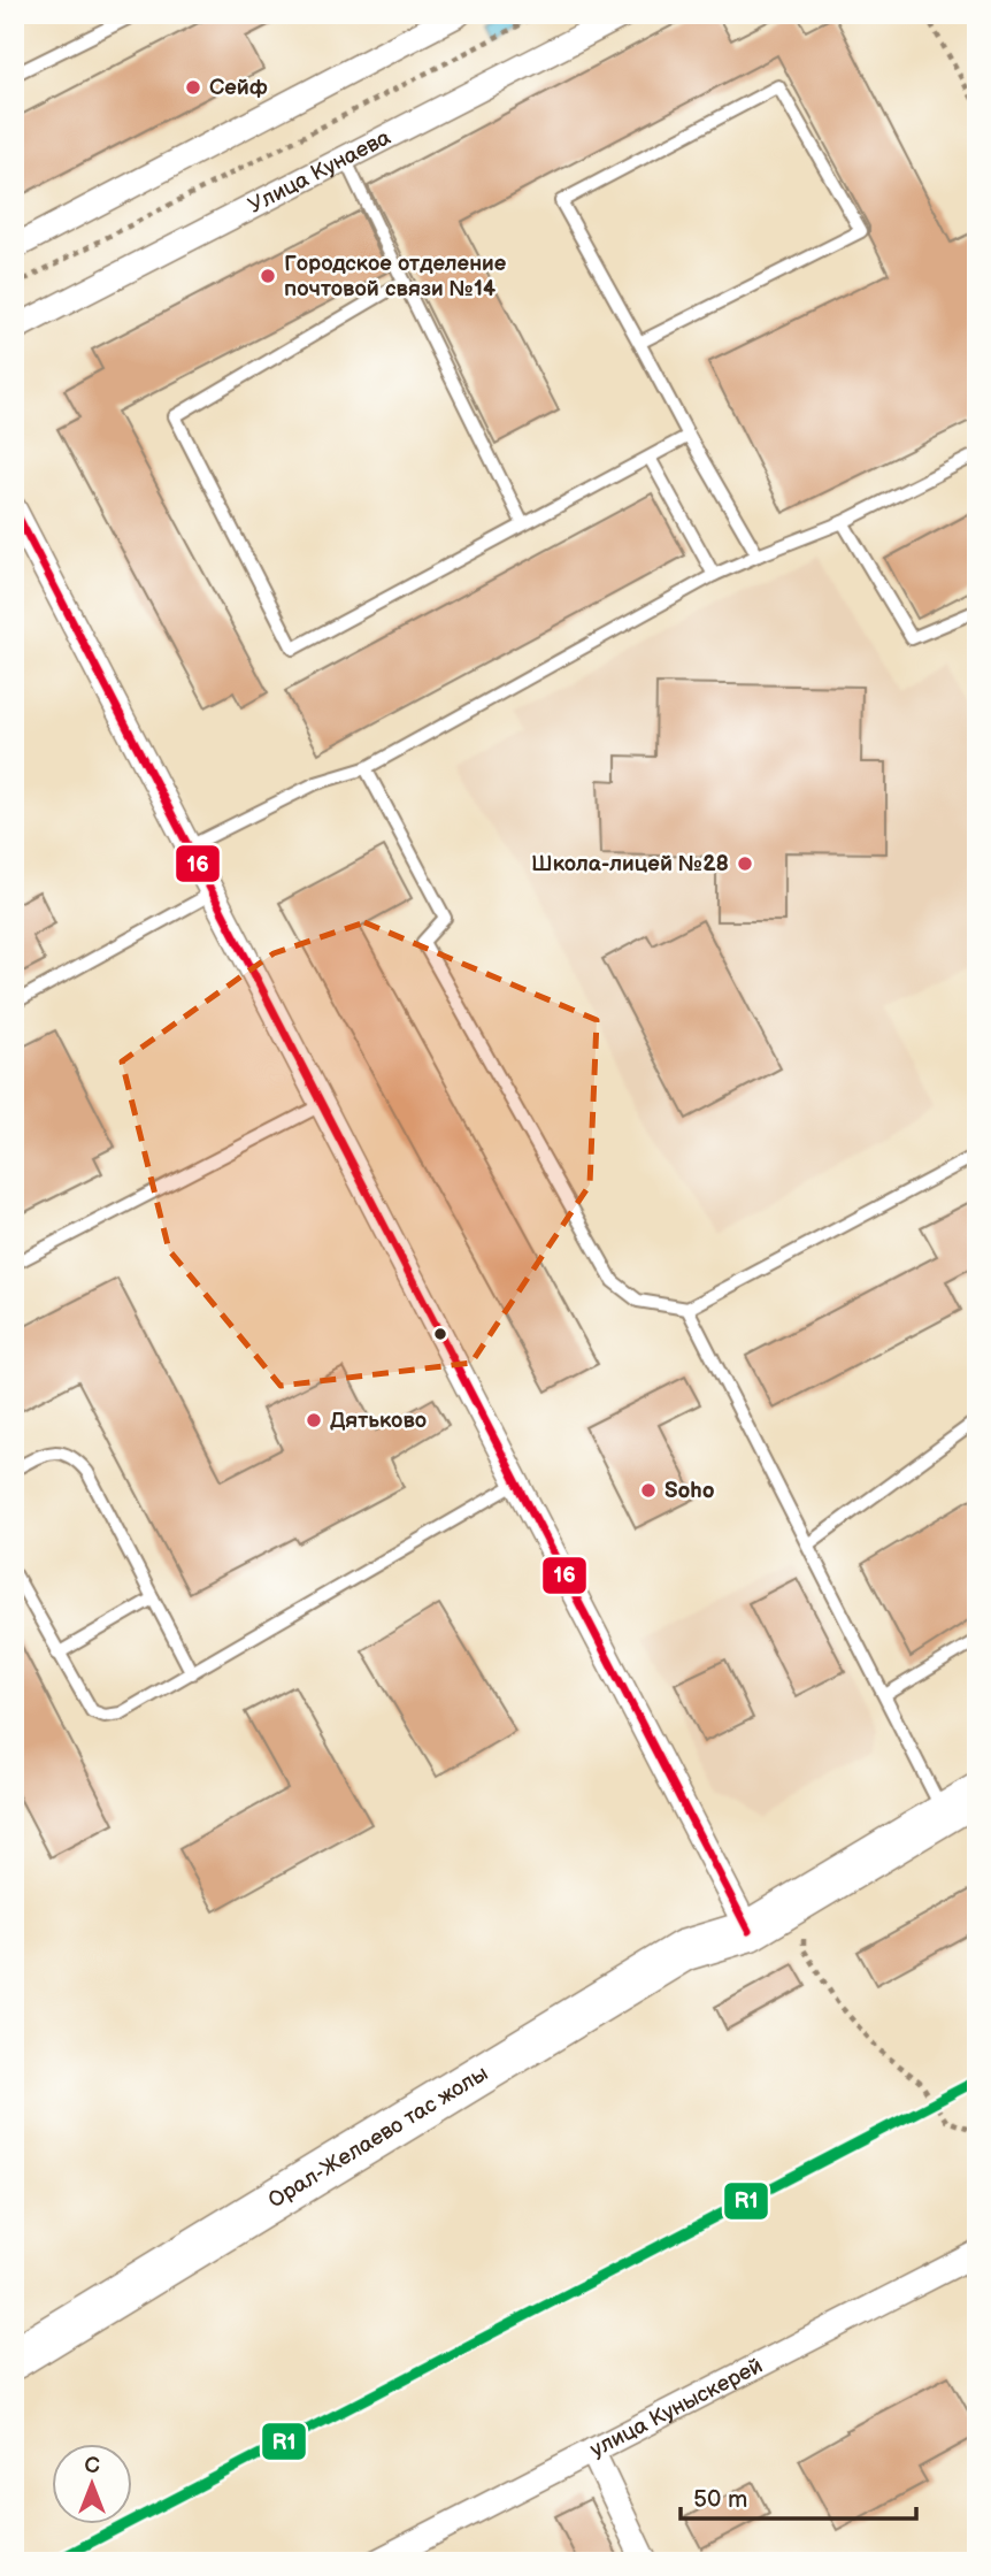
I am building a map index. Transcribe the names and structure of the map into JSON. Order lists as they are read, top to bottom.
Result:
{
  "streets": {
    "main road": ["Орал-Желаево тас жолы"],
    "street": ["Улица Кунаева", "улица Куныскерей"]
  },
  "places": [
    "Сейф",
    "Городское отделение почтовой связи №14",
    "Школа-лицей №28",
    "Дятьково",
    "Soho"
  ],
  "lines": ["transit line 16", "transit line R1"],
  "scale_bar": "50 m",
  "north": "top"
}
